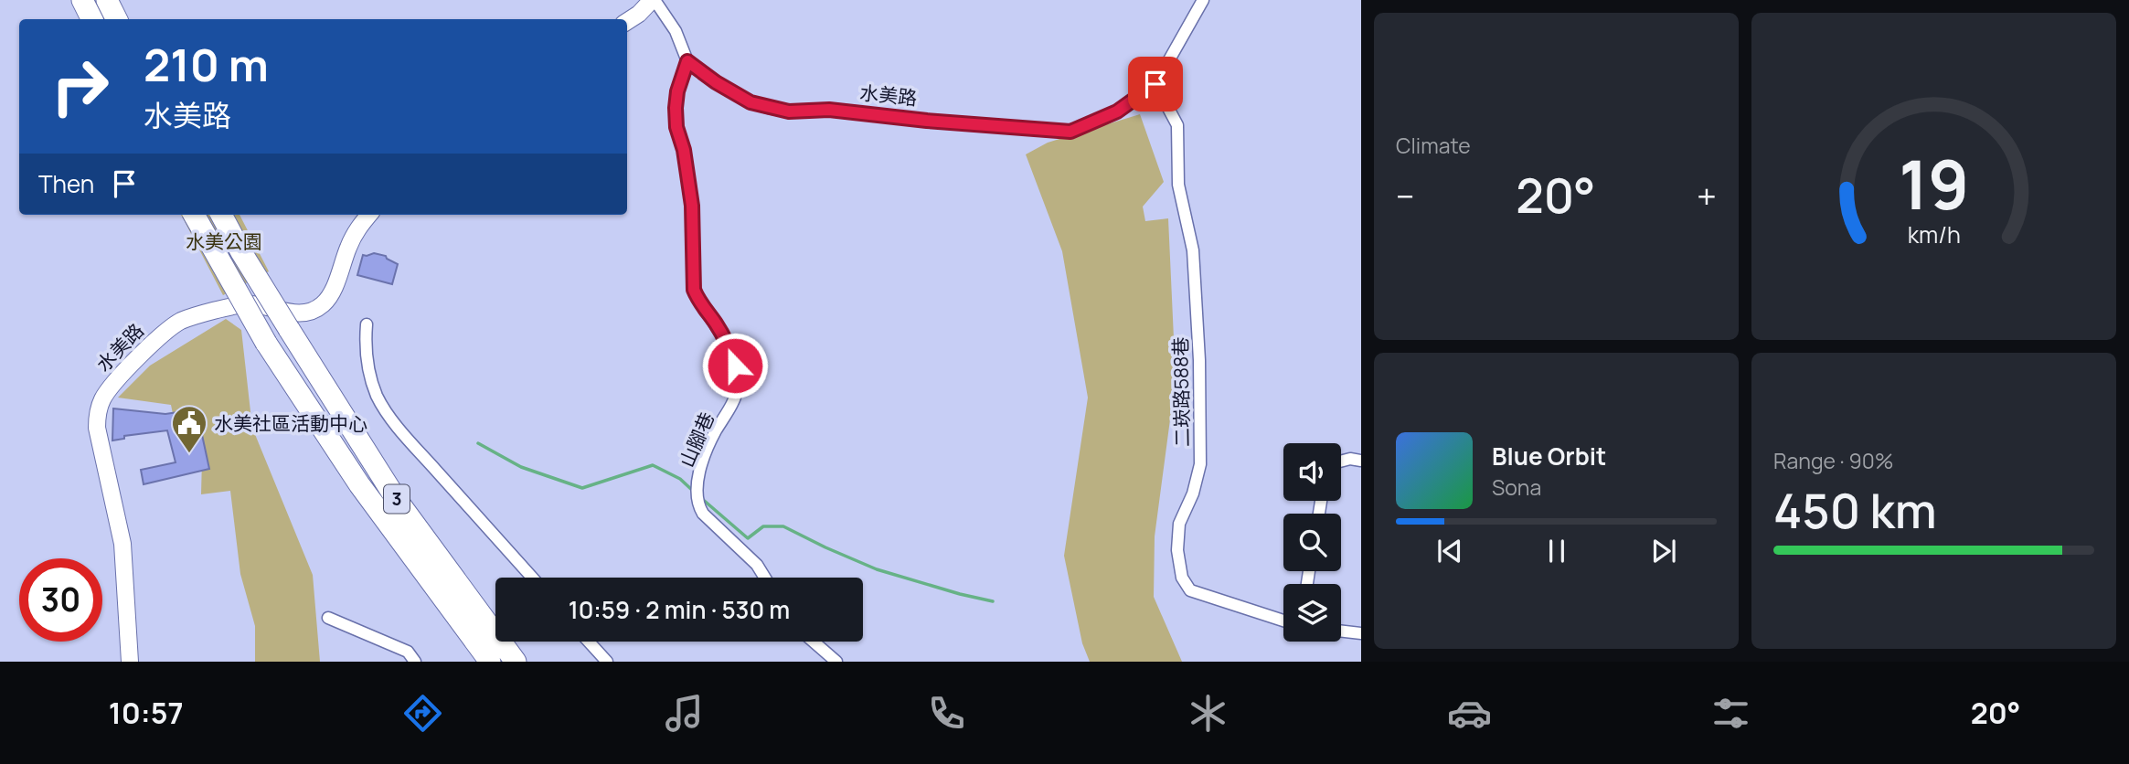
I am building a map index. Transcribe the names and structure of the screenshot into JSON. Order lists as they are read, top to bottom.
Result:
{
  "streets": {
    "highway": ["3"],
    "street": ["水美路", "二崁路588巷", "山腳巷"]
  },
  "crossings": [
    ["水美路", "二崁路588巷"],
    ["水美路", "山腳巷"]
  ],
  "parks": ["水美公園"],
  "places": {
    "public building": ["水美社區活動中心"]
  },
  "page": {
    "tile": [
      "Climate",
      ["Range · 90%", "450 km"]
    ],
    "turn": ["210 m", "水美路"],
    "then": "Then",
    "heat": ["−", "20°", "+"],
    "song": ["Blue Orbit", "Sona"],
    "limit": "30",
    "trip": "10:59 · 2 min · 530 m",
    "tabs": ["10:57", "20°"],
    "gauge": ["19", "km/h"]
  }
}
